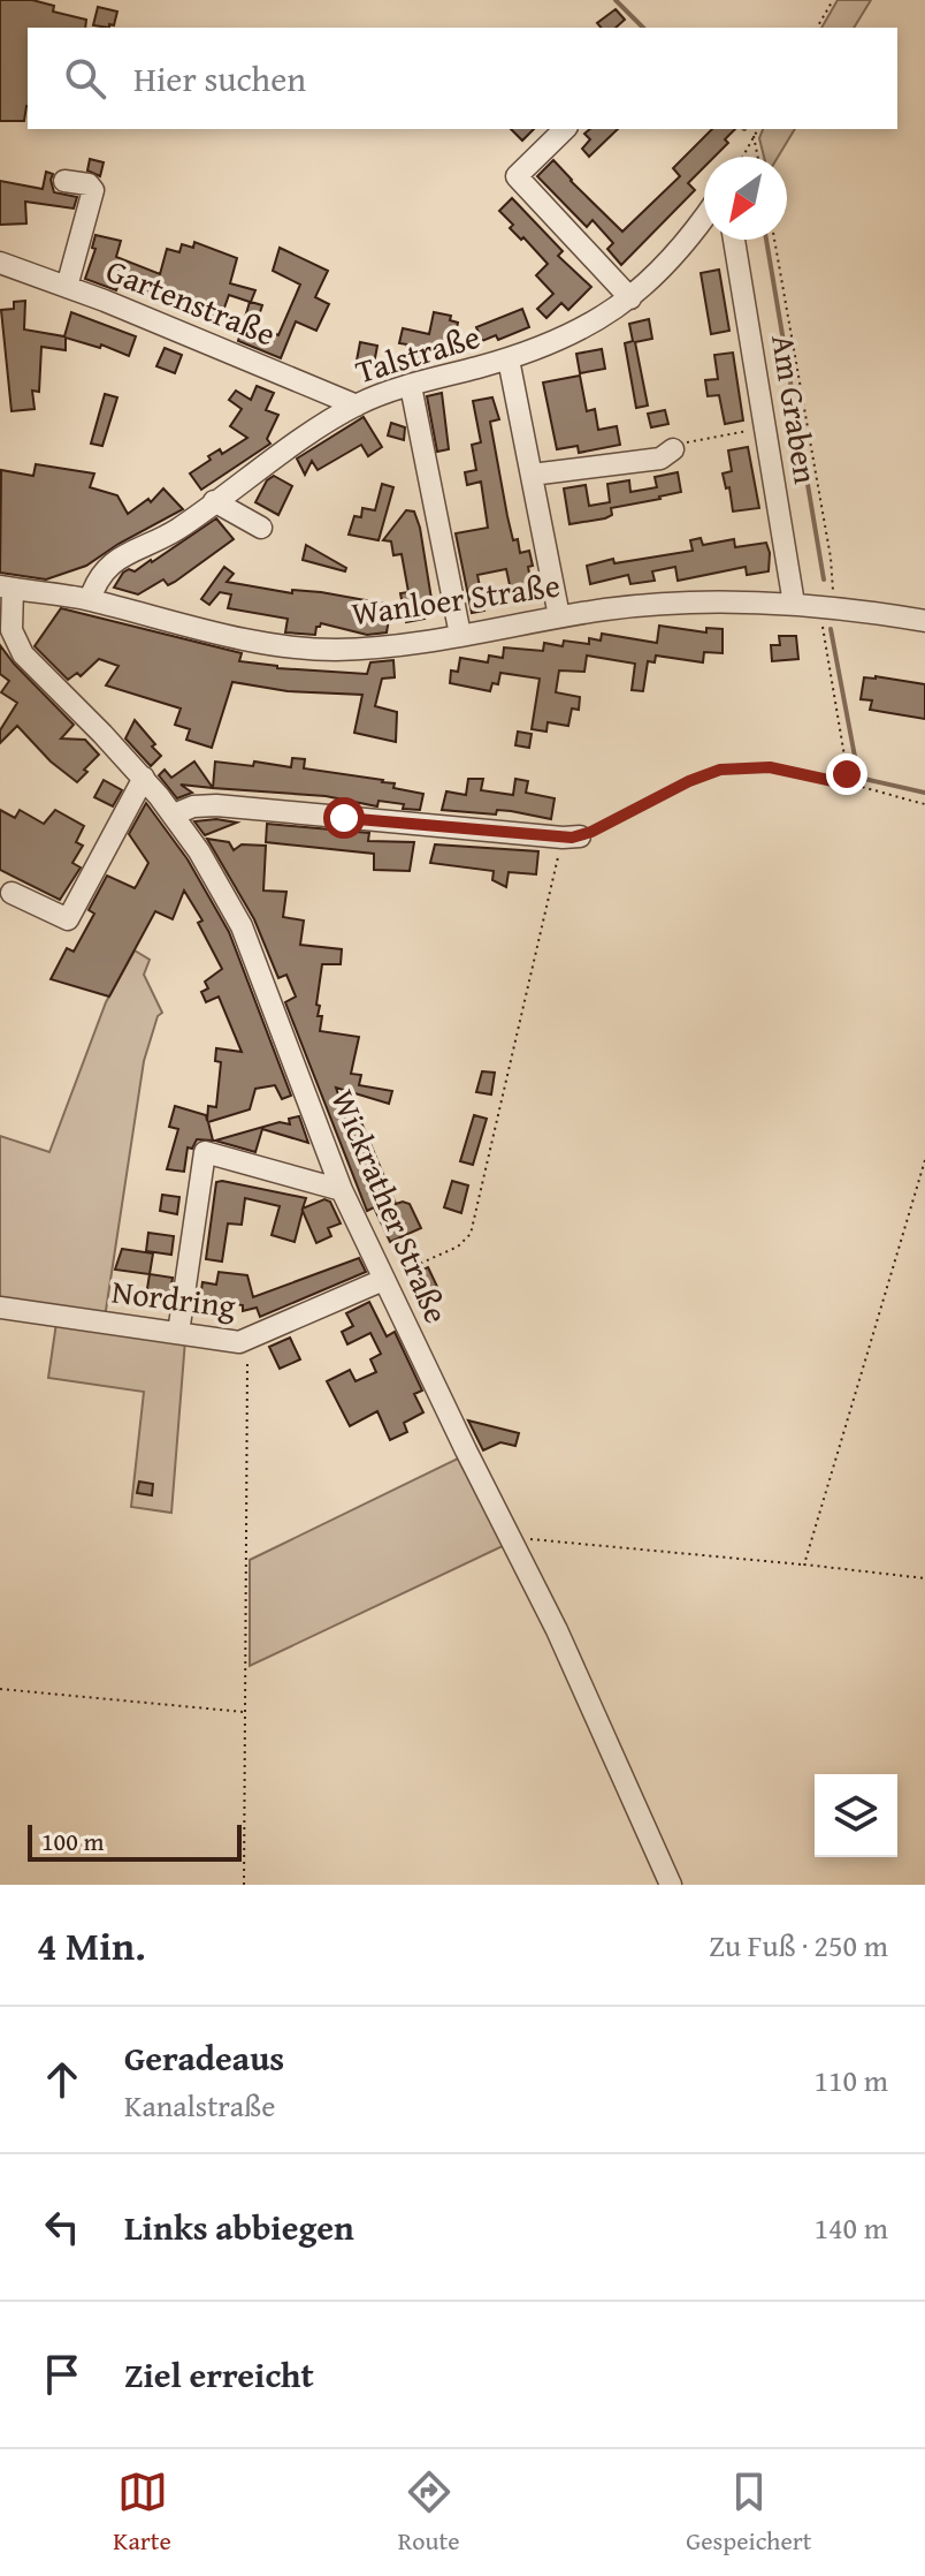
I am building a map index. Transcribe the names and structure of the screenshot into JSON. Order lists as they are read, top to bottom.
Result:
{
  "streets": {
    "street": [
      "Gartenstraße",
      "Talstraße",
      "Am Graben",
      "Wanloer Straße",
      "Wickrather Straße",
      "Nordring"
    ]
  },
  "crossings": [
    ["Gartenstraße", "Talstraße"],
    ["Talstraße", "Wanloer Straße"],
    ["Am Graben", "Wanloer Straße"],
    ["Wanloer Straße", "Wickrather Straße"],
    ["Wickrather Straße", "Nordring"]
  ],
  "scale_bar": "100 m",
  "north": "bottom left",
  "page": {
    "search": "Hier suchen",
    "scale": "100 m",
    "heading": ["4 Min.", "Zu Fuß · 250 m"],
    "list": [
      ["Geradeaus", "Kanalstraße", "110 m"],
      ["Links abbiegen", "140 m"],
      "Ziel erreicht"
    ],
    "nav": ["Karte", "Route", "Gespeichert"]
  }
}
